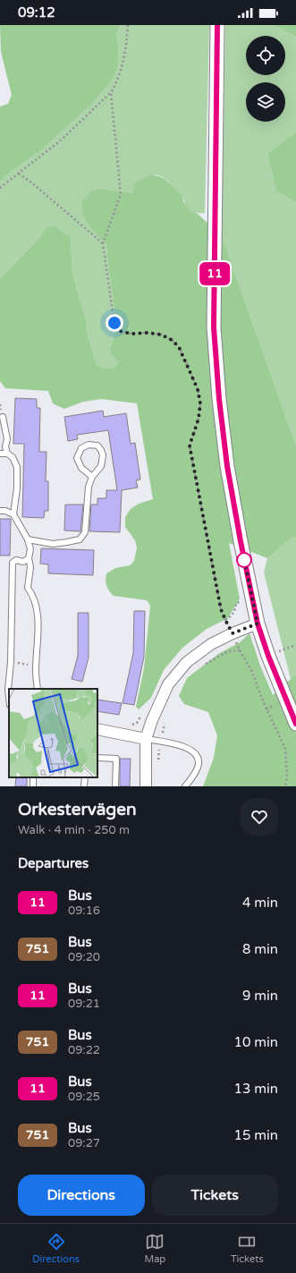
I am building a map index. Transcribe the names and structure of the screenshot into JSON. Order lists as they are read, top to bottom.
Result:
{
  "lines": ["bus line 11"],
  "page": {
    "status": "09:12",
    "on_map": "11",
    "heading": [
      ["Orkestervägen", "Walk · 4 min · 250 m"],
      "Departures"
    ],
    "list": [
      {
        "mark": "11",
        "name": "Bus",
        "note": "09:16",
        "value": "4 min"
      },
      {
        "mark": "751",
        "name": "Bus",
        "note": "09:20",
        "value": "8 min"
      },
      {
        "mark": "11",
        "name": "Bus",
        "note": "09:21",
        "value": "9 min"
      },
      {
        "mark": "751",
        "name": "Bus",
        "note": "09:22",
        "value": "10 min"
      },
      {
        "mark": "11",
        "name": "Bus",
        "note": "09:25",
        "value": "13 min"
      },
      {
        "mark": "751",
        "name": "Bus",
        "note": "09:27",
        "value": "15 min"
      }
    ],
    "buttons": ["Directions", "Tickets"],
    "tabs": ["Directions", "Map", "Tickets"]
  }
}
